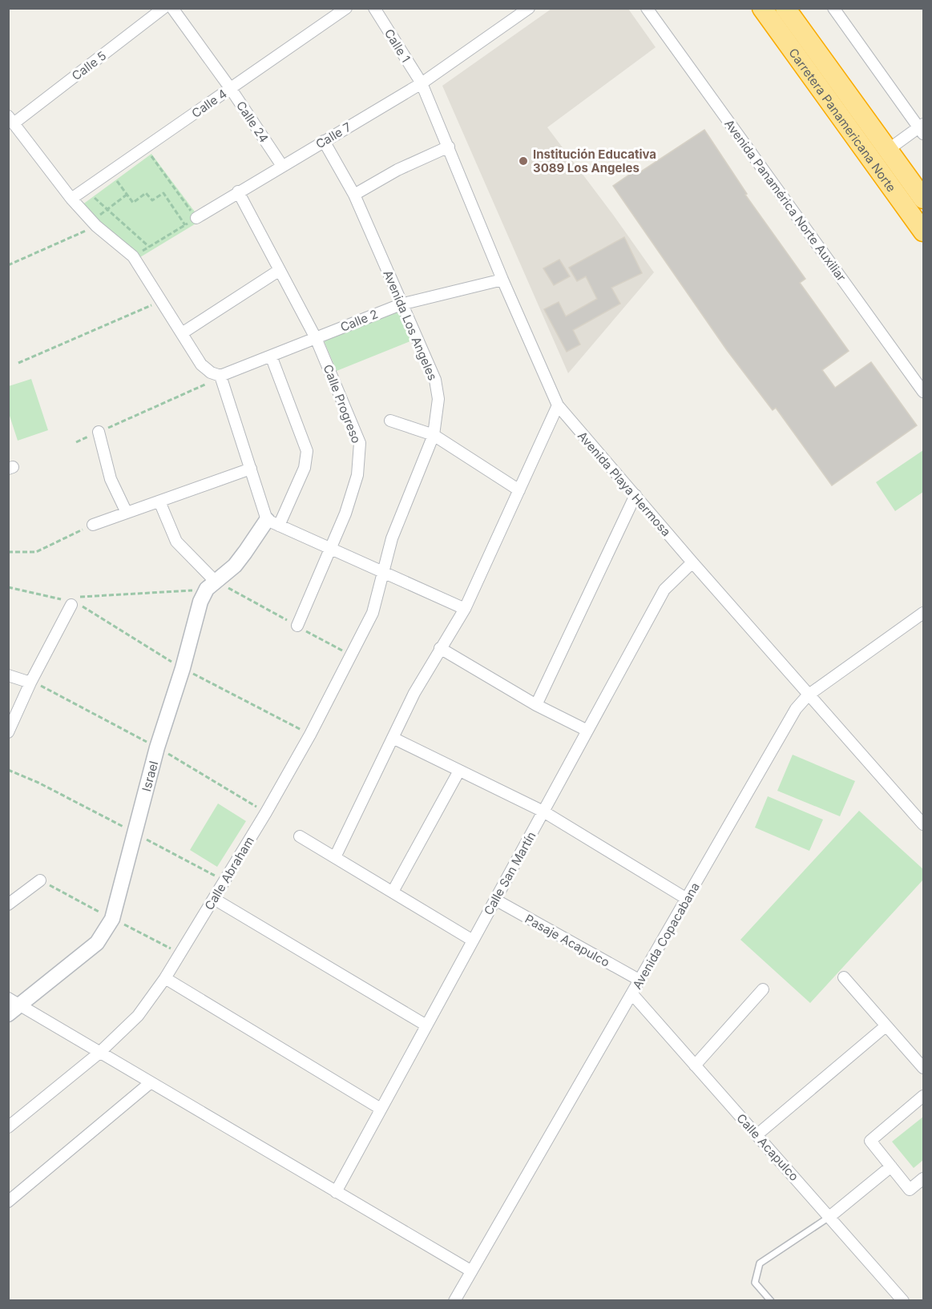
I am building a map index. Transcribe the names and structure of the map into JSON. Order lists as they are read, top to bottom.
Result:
{
  "streets": {
    "highway": ["Carretera Panamericana Norte"],
    "street": [
      "Calle 1",
      "Calle 5",
      "Calle 4",
      "Calle 24",
      "Calle 7",
      "Avenida Panamérica Norte Auxiliar",
      "Calle 2",
      "Avenida Los Angeles",
      "Calle Progreso",
      "Avenida Playa Hermosa",
      "Israel",
      "Calle Abraham",
      "Calle San Martín",
      "Avenida Copacabana",
      "Pasaje Acapulco",
      "Calle Acapulco"
    ]
  },
  "crossings": [
    ["Calle 1", "Calle 7"],
    ["Calle 1", "Avenida Playa Hermosa"],
    ["Calle 4", "Calle 24"],
    ["Calle 24", "Calle 7"],
    ["Calle 7", "Avenida Los Angeles"],
    ["Calle 7", "Calle Progreso"],
    ["Calle 7", "Avenida Playa Hermosa"],
    ["Calle 2", "Avenida Los Angeles"],
    ["Calle 2", "Calle Progreso"],
    ["Calle 2", "Avenida Playa Hermosa"],
    ["Avenida Los Angeles", "Calle Abraham"],
    ["Avenida Playa Hermosa", "Calle San Martín"],
    ["Avenida Playa Hermosa", "Avenida Copacabana"],
    ["Calle San Martín", "Pasaje Acapulco"],
    ["Avenida Copacabana", "Pasaje Acapulco"],
    ["Avenida Copacabana", "Calle Acapulco"]
  ],
  "places": ["Institución Educativa 3089 Los Angeles"]
}
